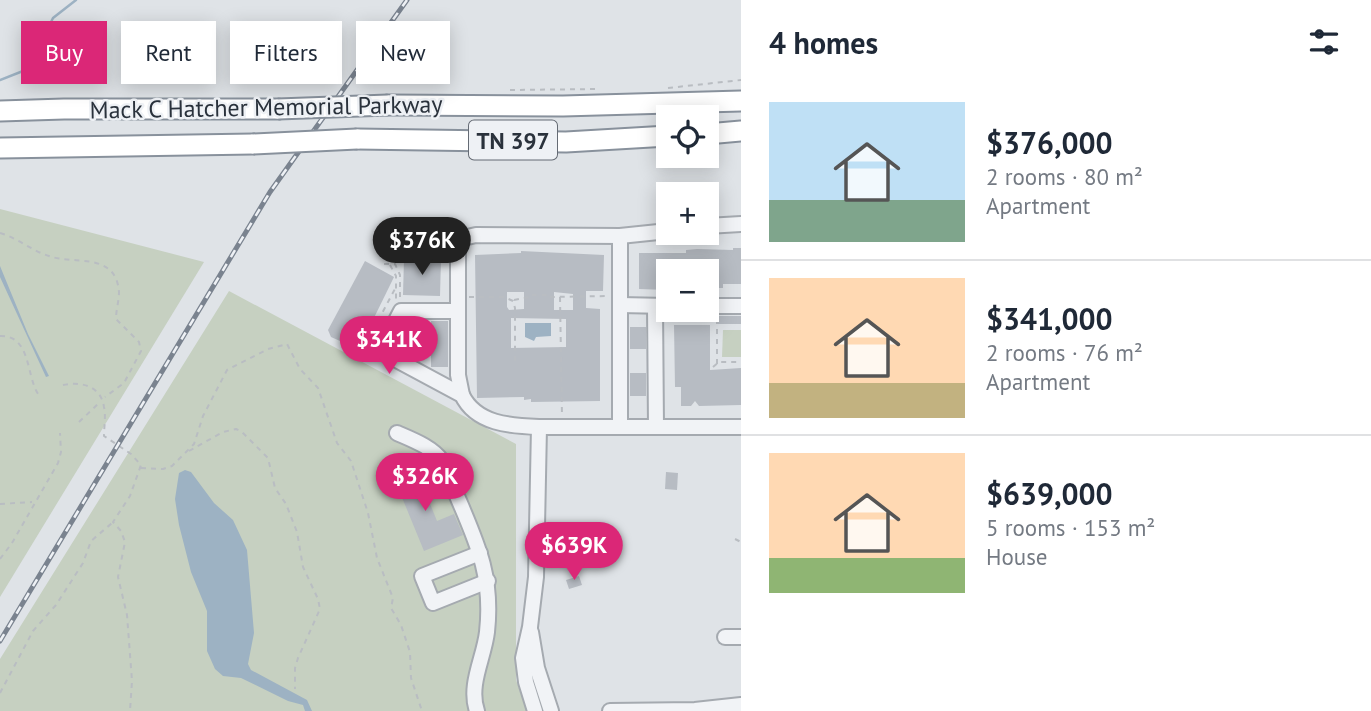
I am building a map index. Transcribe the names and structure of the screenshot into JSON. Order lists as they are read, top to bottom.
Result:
{
  "streets": {
    "highway": ["Mack C Hatcher Memorial Parkway", "TN 397"]
  },
  "page": {
    "heading": "4 homes",
    "chip": [
      "Buy",
      "Rent",
      "Filters",
      "New"
    ],
    "list": [
      {
        "name": "$376,000",
        "note": "2 rooms · 80 m² · Apartment"
      },
      {
        "name": "$341,000",
        "note": "2 rooms · 76 m² · Apartment"
      },
      {
        "name": "$639,000",
        "note": "5 rooms · 153 m² · House"
      }
    ],
    "map_buttons": ["+", "−"],
    "price": [
      "$376K",
      "$341K",
      "$326K",
      "$639K"
    ]
  }
}
